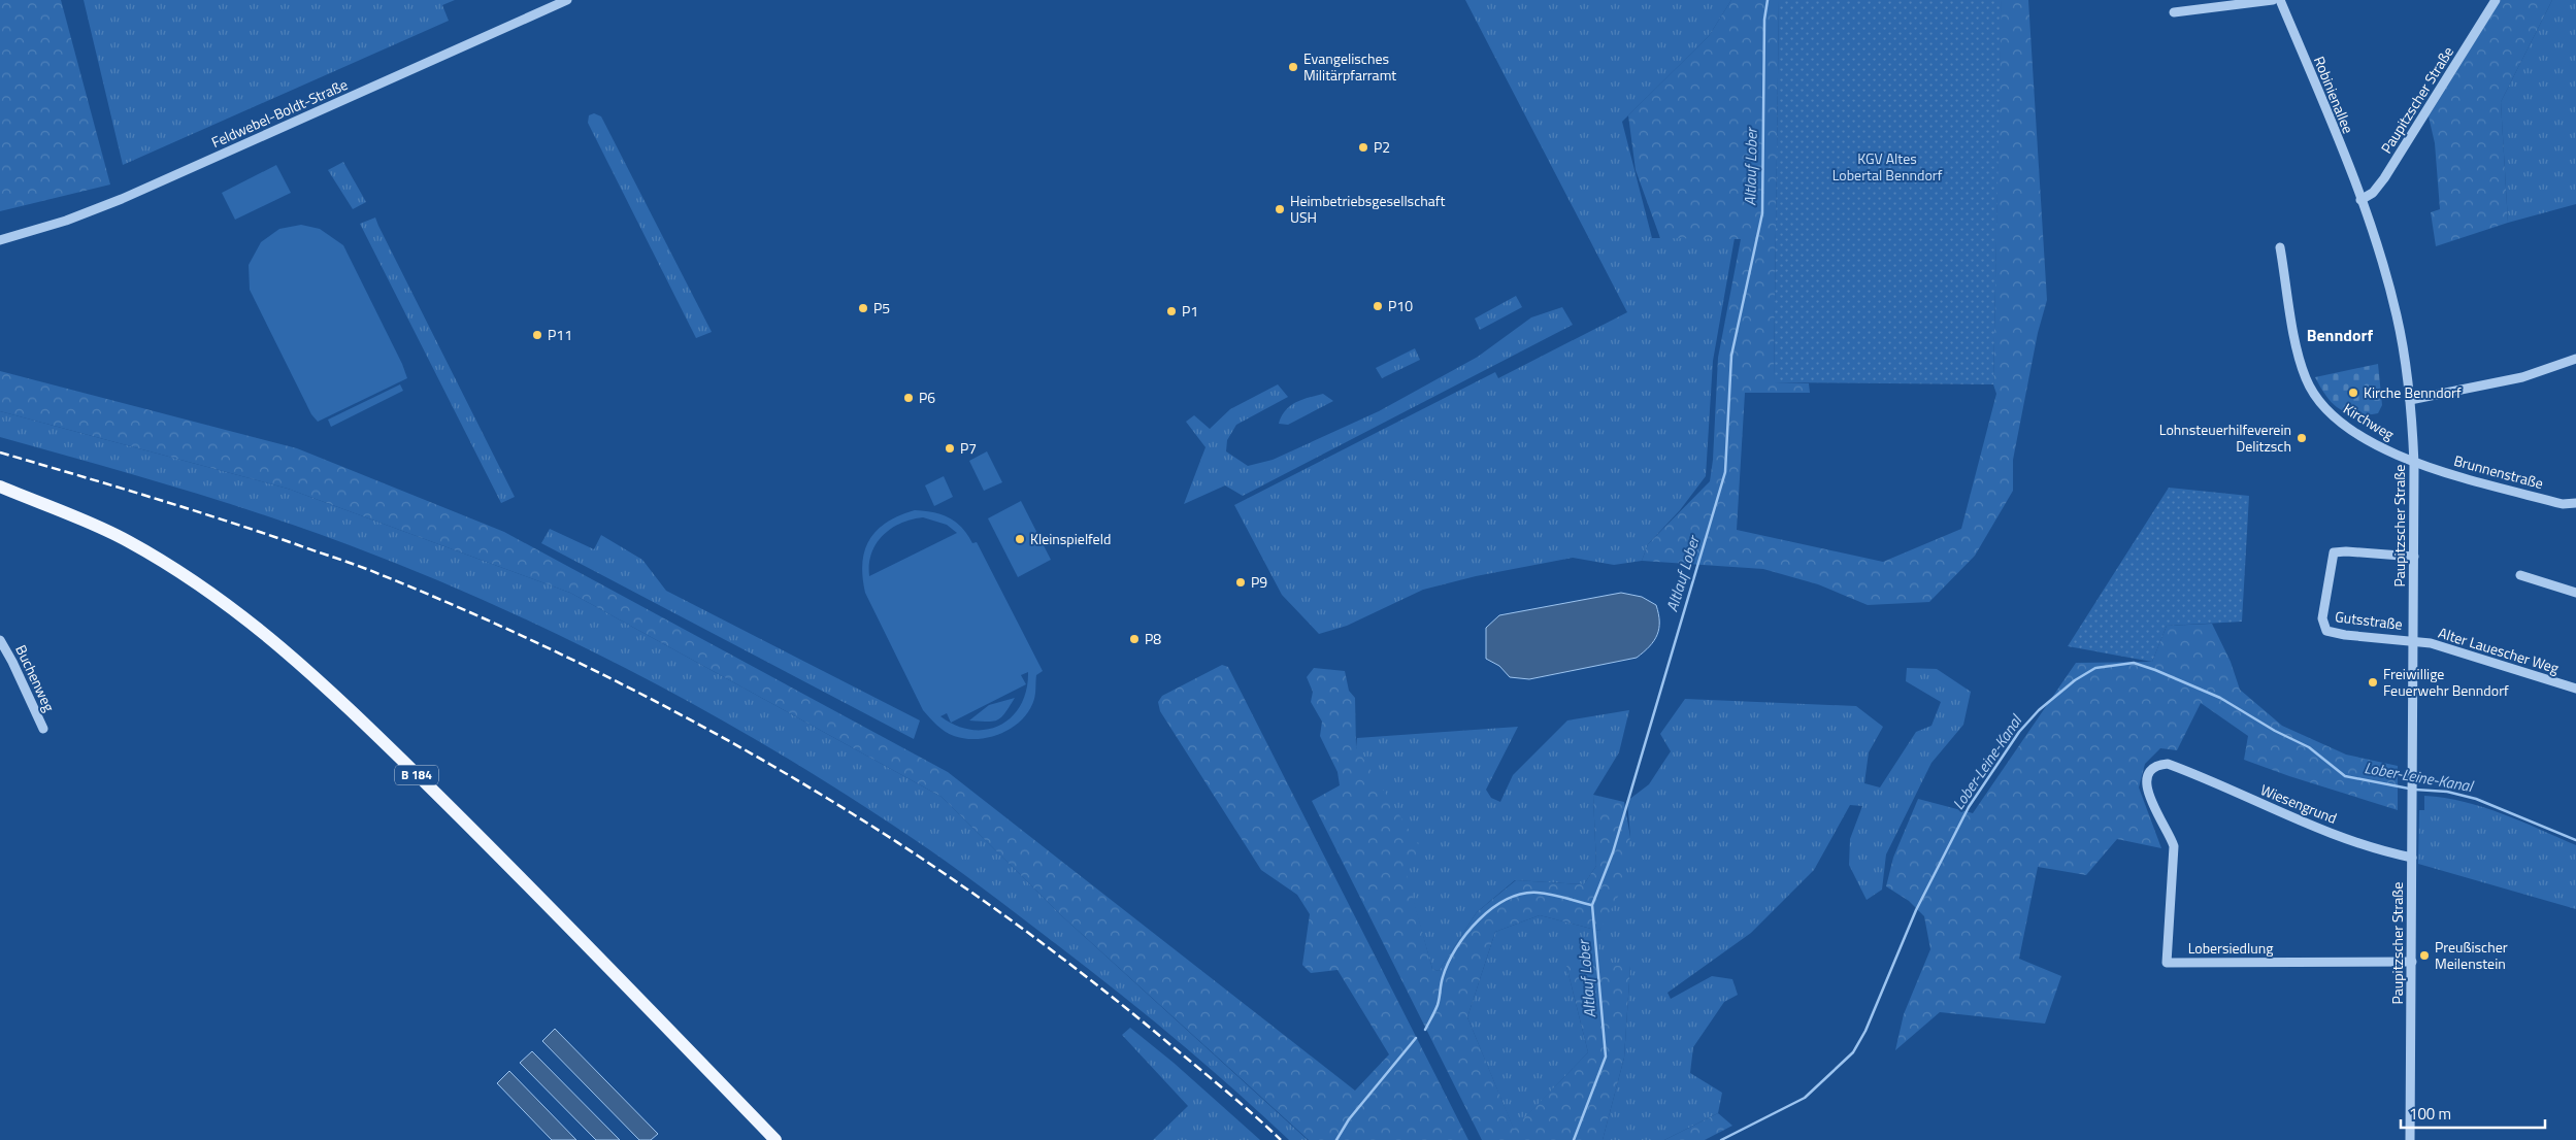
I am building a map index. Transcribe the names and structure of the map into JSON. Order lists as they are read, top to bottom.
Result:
{
  "streets": {
    "main road": ["B 184"],
    "street": [
      "Robinienallee",
      "Paupitzscher Straße",
      "Feldwebel-Boldt-Straße",
      "Kirchweg",
      "Brunnenstraße",
      "Gutsstraße",
      "Alter Lauescher Weg",
      "Buchenweg",
      "Wiesengrund",
      "Lobersiedlung"
    ]
  },
  "crossings": [
    ["Robinienallee", "Paupitzscher Straße"],
    ["Paupitzscher Straße", "Kirchweg"],
    ["Paupitzscher Straße", "Brunnenstraße"],
    ["Paupitzscher Straße", "Gutsstraße"],
    ["Paupitzscher Straße", "Alter Lauescher Weg"],
    ["Paupitzscher Straße", "Wiesengrund"],
    ["Paupitzscher Straße", "Lobersiedlung"],
    ["Kirchweg", "Brunnenstraße"],
    ["Gutsstraße", "Alter Lauescher Weg"],
    ["Wiesengrund", "Lobersiedlung"]
  ],
  "districts": ["Benndorf"],
  "water": ["Altlauf Lober", "Lober-Leine-Kanal"],
  "parks": ["KGV Altes Lobertal Benndorf"],
  "places": [
    "Evangelisches Militärpfarramt",
    "P2",
    "Heimbetriebsgesellschaft USH",
    "P10",
    "P5",
    "P1",
    "P11",
    "Kirche Benndorf",
    "P6",
    "Lohnsteuerhilfeverein Delitzsch",
    "P7",
    "Kleinspielfeld",
    "P9",
    "P8",
    "Freiwillige Feuerwehr Benndorf",
    "Preußischer Meilenstein"
  ],
  "scale_bar": "100 m"
}
